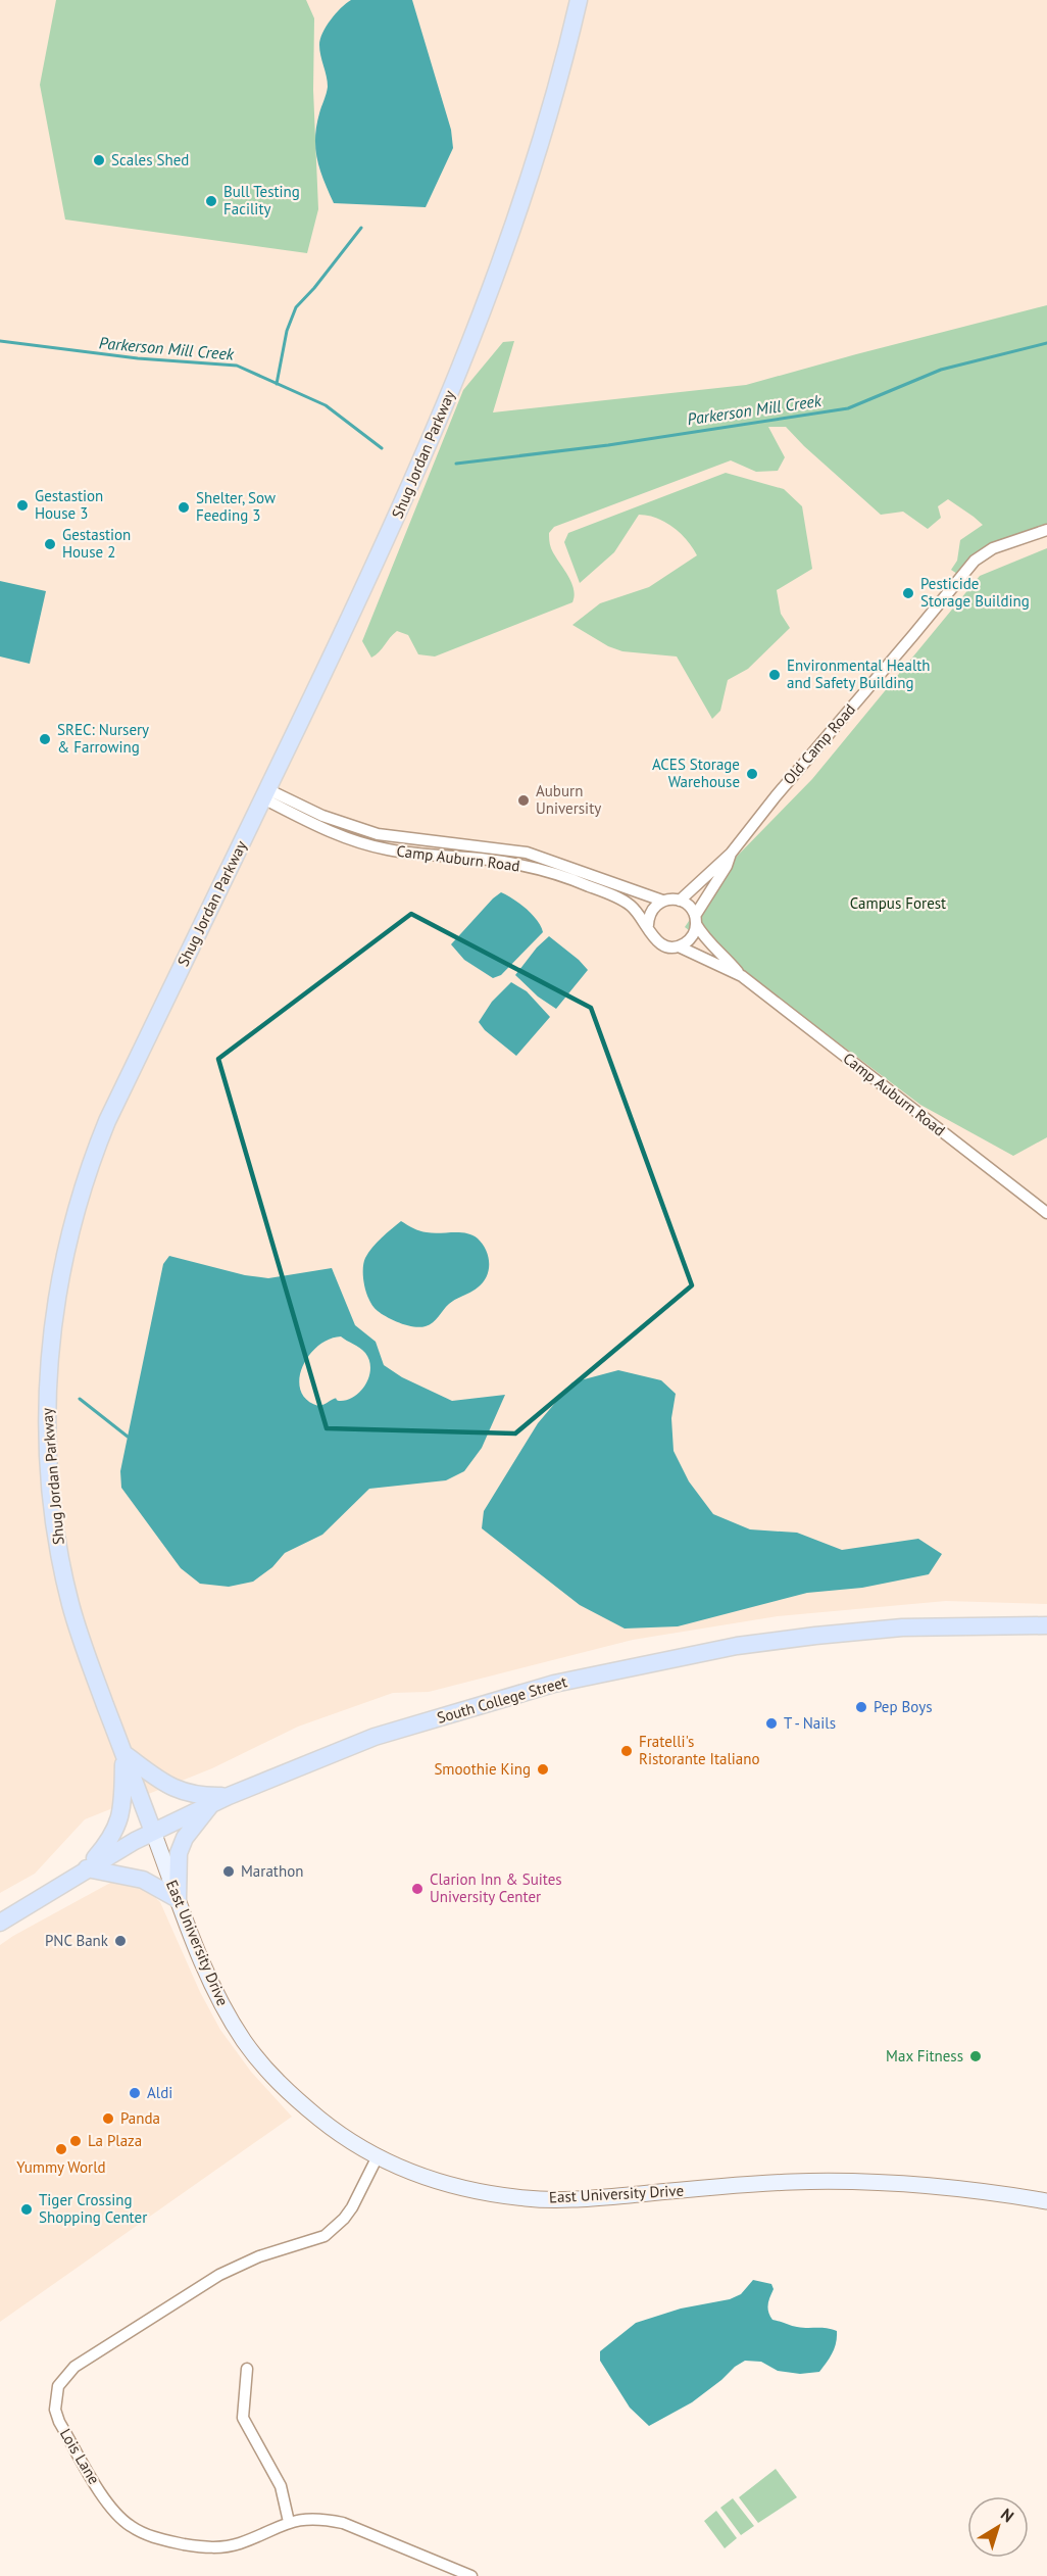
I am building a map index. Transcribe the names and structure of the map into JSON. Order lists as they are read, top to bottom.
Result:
{
  "streets": {
    "main road": ["Shug Jordan Parkway", "South College Street", "East University Drive"],
    "street": ["Old Camp Road", "Camp Auburn Road", "Lois Lane"]
  },
  "crossings": [
    ["Shug Jordan Parkway", "Camp Auburn Road"],
    ["Shug Jordan Parkway", "South College Street"],
    ["Shug Jordan Parkway", "East University Drive"],
    ["Old Camp Road", "Camp Auburn Road"],
    ["South College Street", "East University Drive"],
    ["East University Drive", "Lois Lane"]
  ],
  "water": ["Parkerson Mill Creek"],
  "parks": ["Campus Forest"],
  "places": [
    "Scales Shed",
    "Bull Testing Facility",
    "Gestastion House 3",
    "Shelter, Sow Feeding 3",
    "Gestastion House 2",
    "Pesticide Storage Building",
    "Environmental Health and Safety Building",
    "SREC: Nursery & Farrowing",
    "ACES Storage Warehouse",
    "Auburn University",
    "Pep Boys",
    "T - Nails",
    "Fratelli's Ristorante Italiano",
    "Smoothie King",
    "Marathon",
    "Clarion Inn & Suites University Center",
    "PNC Bank",
    "Max Fitness",
    "Aldi",
    "Panda",
    "La Plaza",
    "Yummy World",
    "Tiger Crossing Shopping Center"
  ],
  "north": "top right"
}
